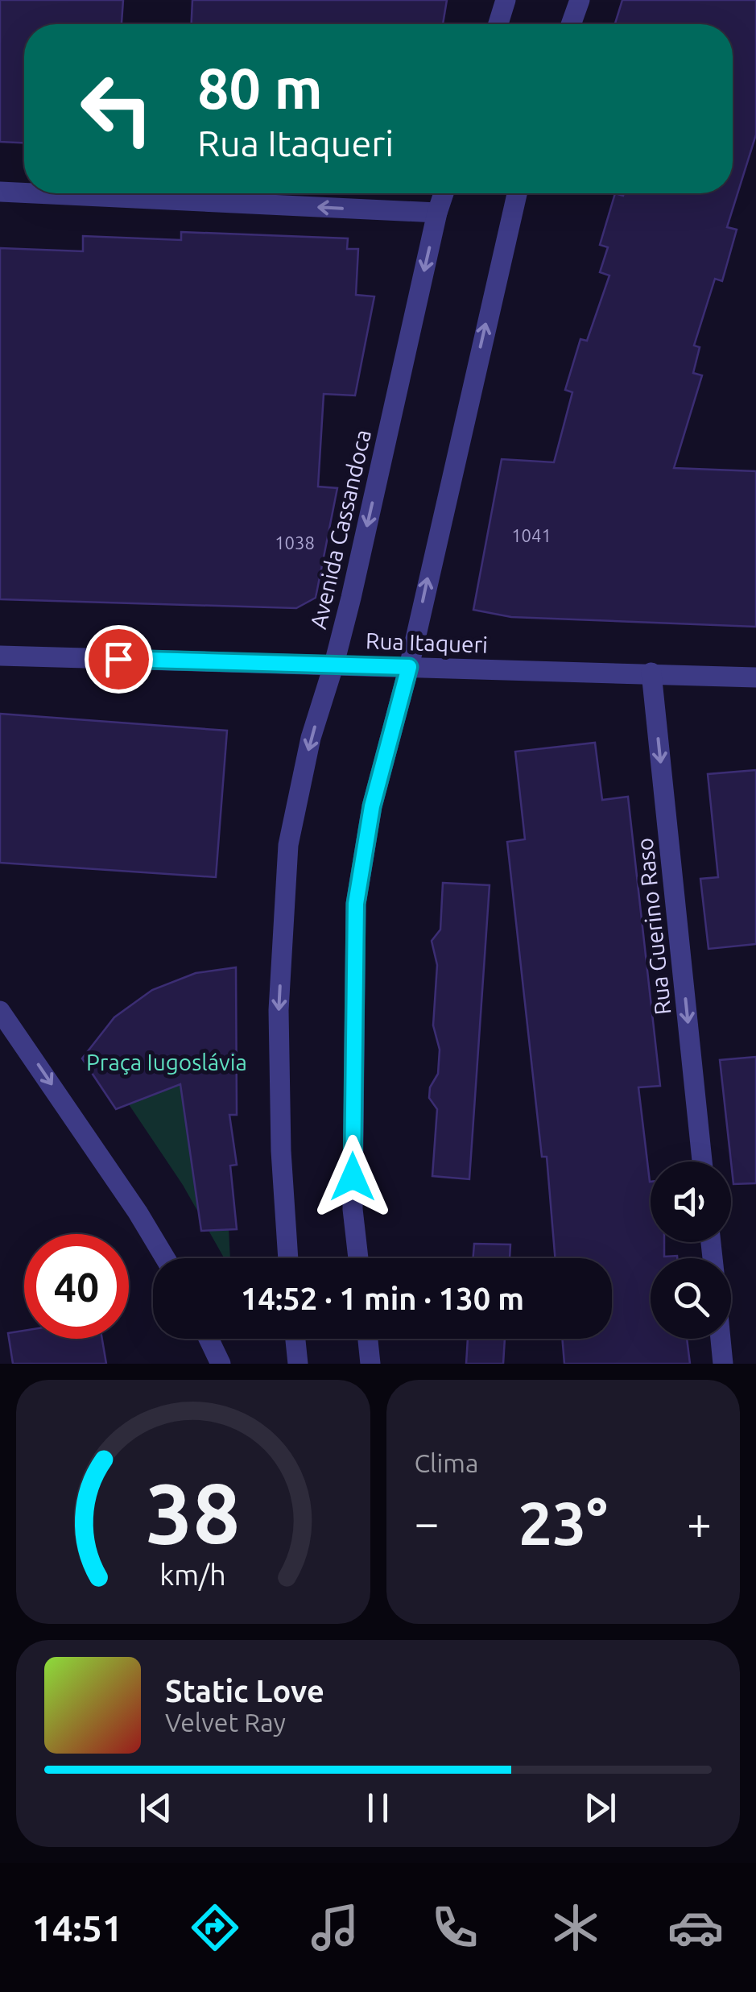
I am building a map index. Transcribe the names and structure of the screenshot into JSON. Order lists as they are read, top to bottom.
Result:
{
  "streets": {
    "street": ["Avenida Cassandoca", "Rua Itaqueri", "Rua Guerino Raso"]
  },
  "crossings": [
    ["Avenida Cassandoca", "Rua Itaqueri"],
    ["Rua Itaqueri", "Rua Guerino Raso"]
  ],
  "one_way": ["Rua Guerino Raso"],
  "parks": ["Praça Iugoslávia"],
  "house_numbers": ["1041", "1038"],
  "page": {
    "turn": ["80 m", "Rua Itaqueri"],
    "limit": "40",
    "trip": "14:52 · 1 min · 130 m",
    "tile": "Clima",
    "heat": ["−", "23°", "+"],
    "song": ["Static Love", "Velvet Ray"],
    "tabs": "14:51",
    "gauge": ["38", "km/h"]
  }
}
